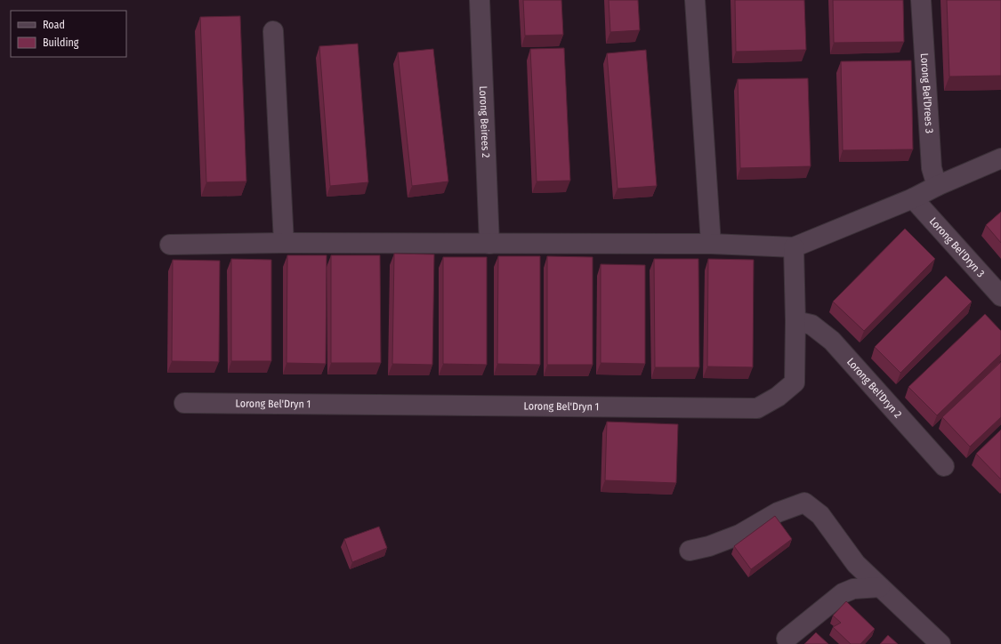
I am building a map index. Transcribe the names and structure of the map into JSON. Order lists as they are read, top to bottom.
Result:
{
  "streets": {
    "street": [
      "Lorong Bel'Drees 3",
      "Lorong Beirees 2",
      "Lorong Bel'Dryn 3",
      "Lorong Bel'Dryn 2",
      "Lorong Bel'Dryn 1"
    ]
  },
  "crossings": [
    ["Lorong Bel'Dryn 2", "Lorong Bel'Dryn 1"]
  ],
  "legend": ["Road", "Building"]
}
